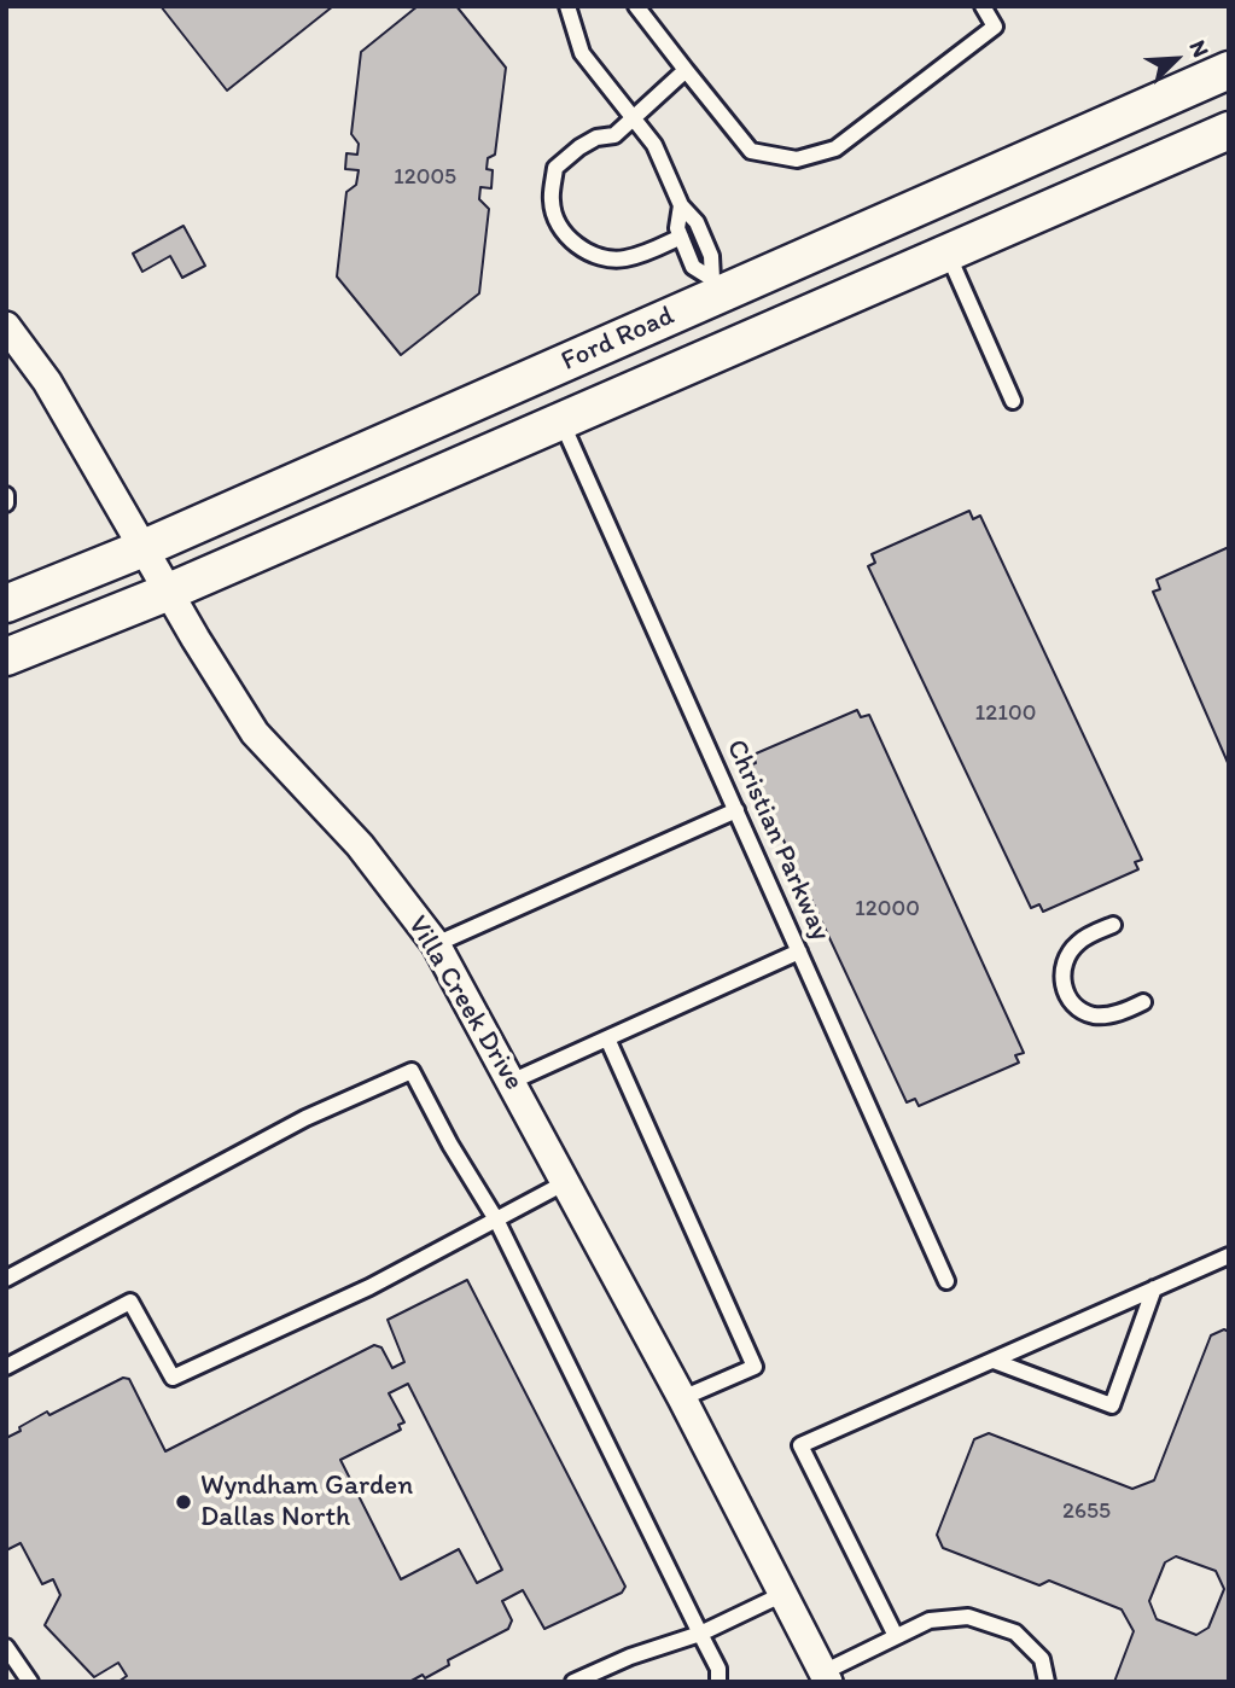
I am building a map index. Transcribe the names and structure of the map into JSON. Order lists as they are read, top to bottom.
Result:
{
  "streets": {
    "street": ["Ford Road", "Villa Creek Drive"],
    "lane": ["Christian Parkway"]
  },
  "crossings": [
    ["Ford Road", "Christian Parkway"],
    ["Ford Road", "Villa Creek Drive"]
  ],
  "places": ["Wyndham Garden Dallas North"],
  "house_numbers": [
    "12005",
    "12100",
    "12000",
    "2655"
  ],
  "north": "top right"
}
